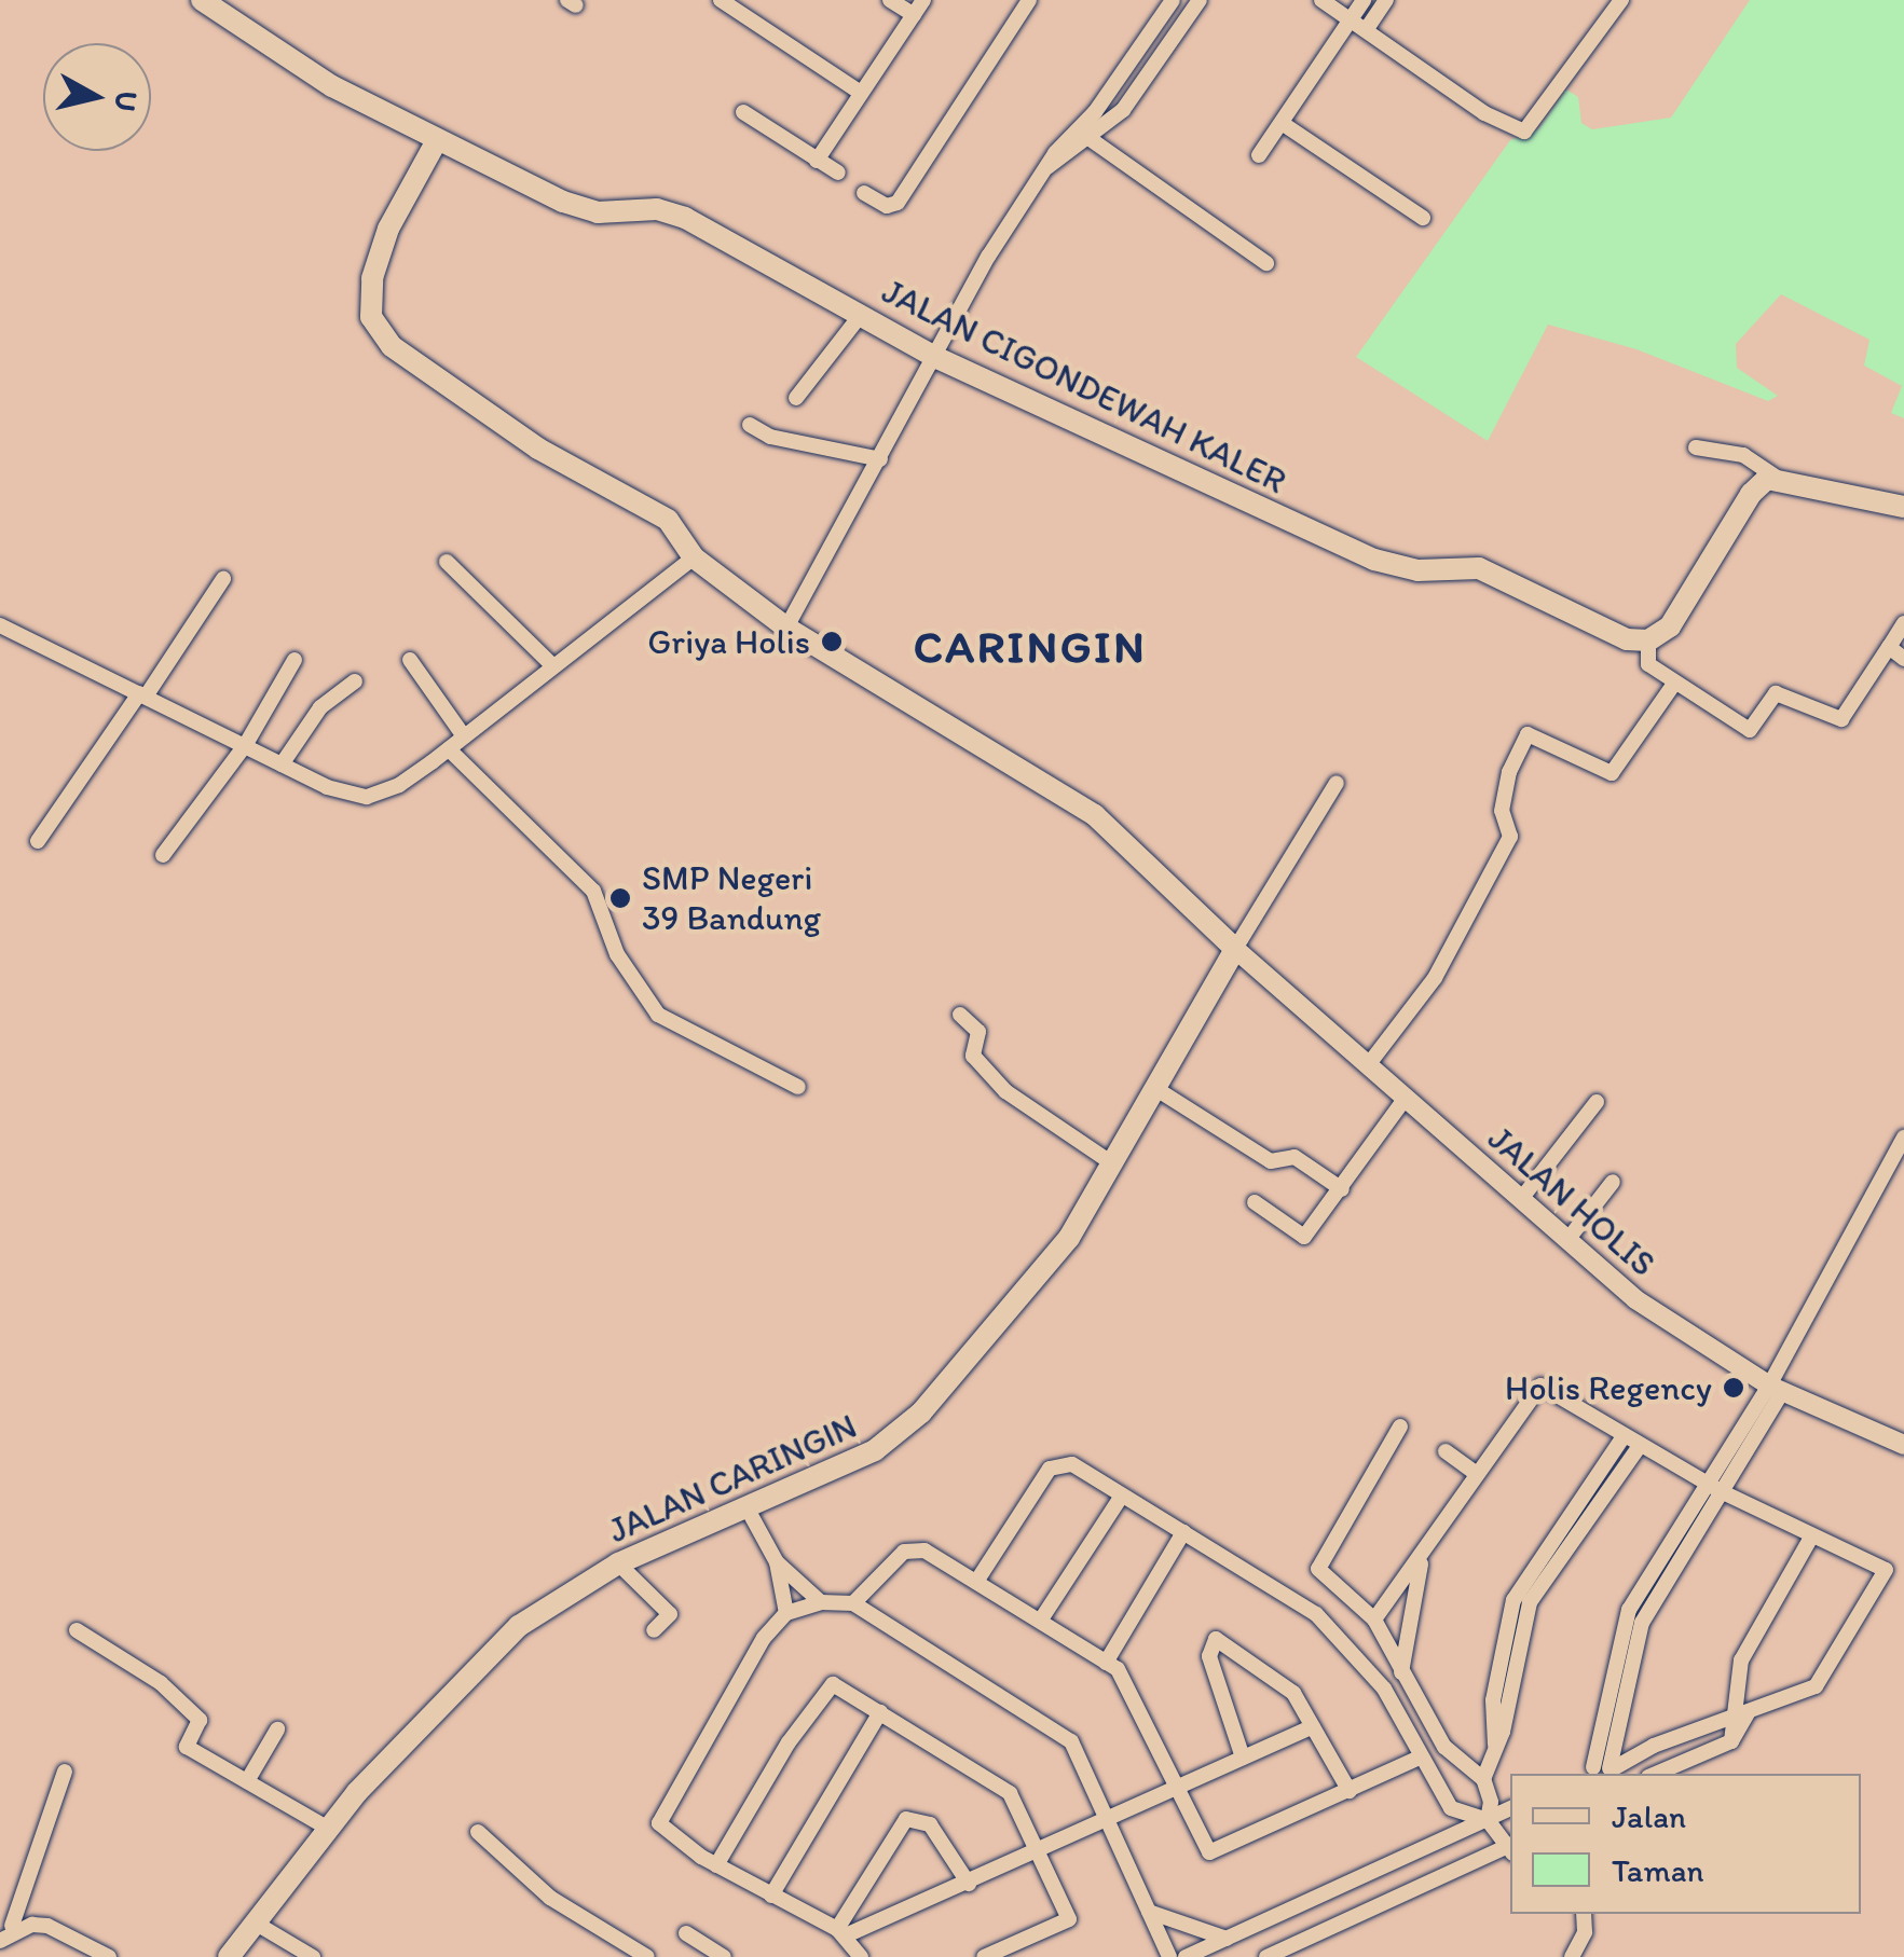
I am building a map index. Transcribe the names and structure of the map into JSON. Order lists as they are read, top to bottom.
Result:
{
  "streets": {
    "main road": ["JALAN CIGONDEWAH KALER", "JALAN CARINGIN"],
    "street": ["JALAN HOLIS"]
  },
  "crossings": [
    ["JALAN HOLIS", "JALAN CARINGIN"]
  ],
  "districts": ["CARINGIN"],
  "places": ["Griya Holis", "SMP Negeri 39 Bandung", "Holis Regency"],
  "legend": ["Jalan", "Taman"],
  "north": "right"
}
